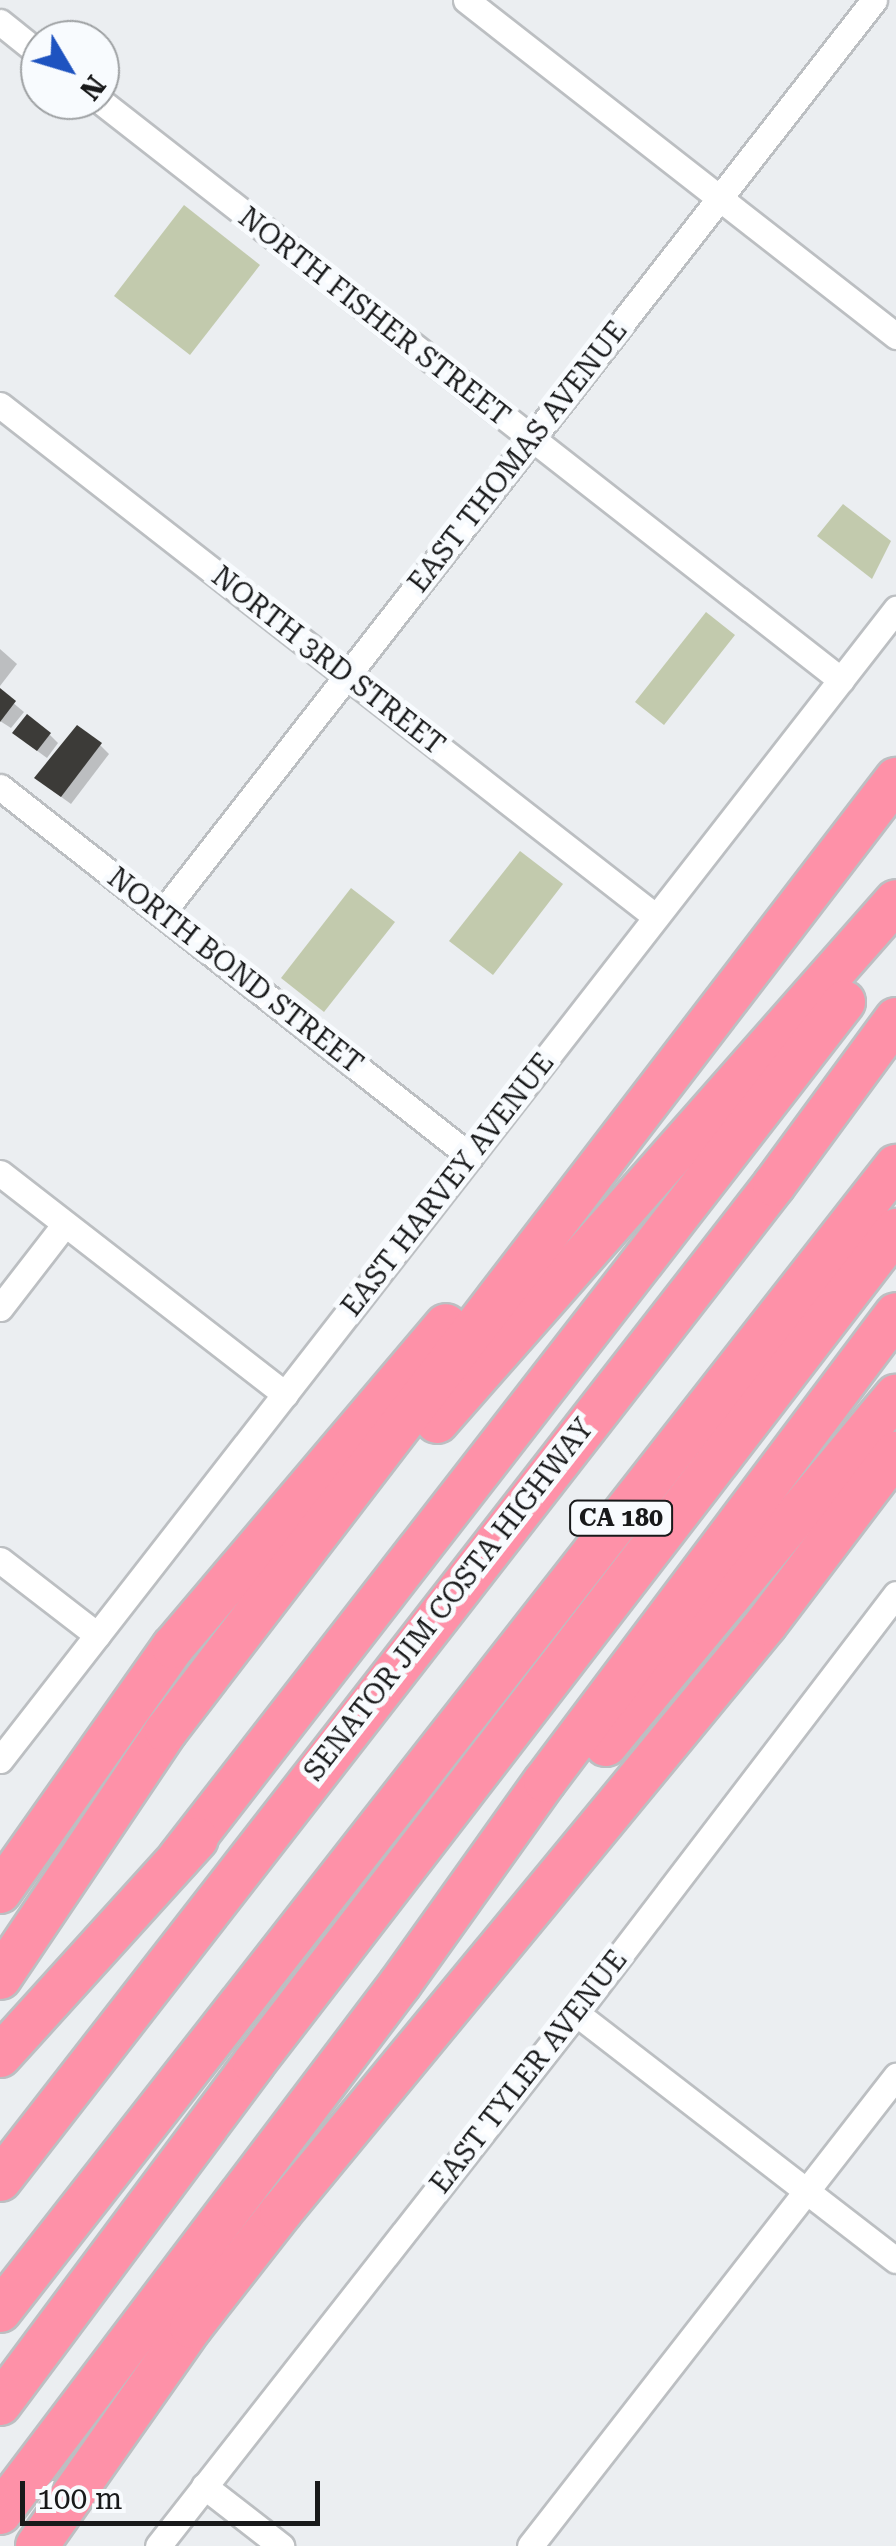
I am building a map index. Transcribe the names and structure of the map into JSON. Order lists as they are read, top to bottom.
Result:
{
  "streets": {
    "highway": ["CA 180", "SENATOR JIM COSTA HIGHWAY"],
    "street": [
      "NORTH FISHER STREET",
      "EAST THOMAS AVENUE",
      "NORTH 3RD STREET",
      "NORTH BOND STREET",
      "EAST HARVEY AVENUE",
      "EAST TYLER AVENUE"
    ]
  },
  "crossings": [
    ["NORTH FISHER STREET", "EAST THOMAS AVENUE"],
    ["NORTH FISHER STREET", "EAST HARVEY AVENUE"],
    ["EAST THOMAS AVENUE", "NORTH 3RD STREET"],
    ["EAST THOMAS AVENUE", "NORTH BOND STREET"],
    ["NORTH 3RD STREET", "EAST HARVEY AVENUE"],
    ["NORTH BOND STREET", "EAST HARVEY AVENUE"]
  ],
  "scale_bar": "100 m",
  "north": "bottom right"
}
